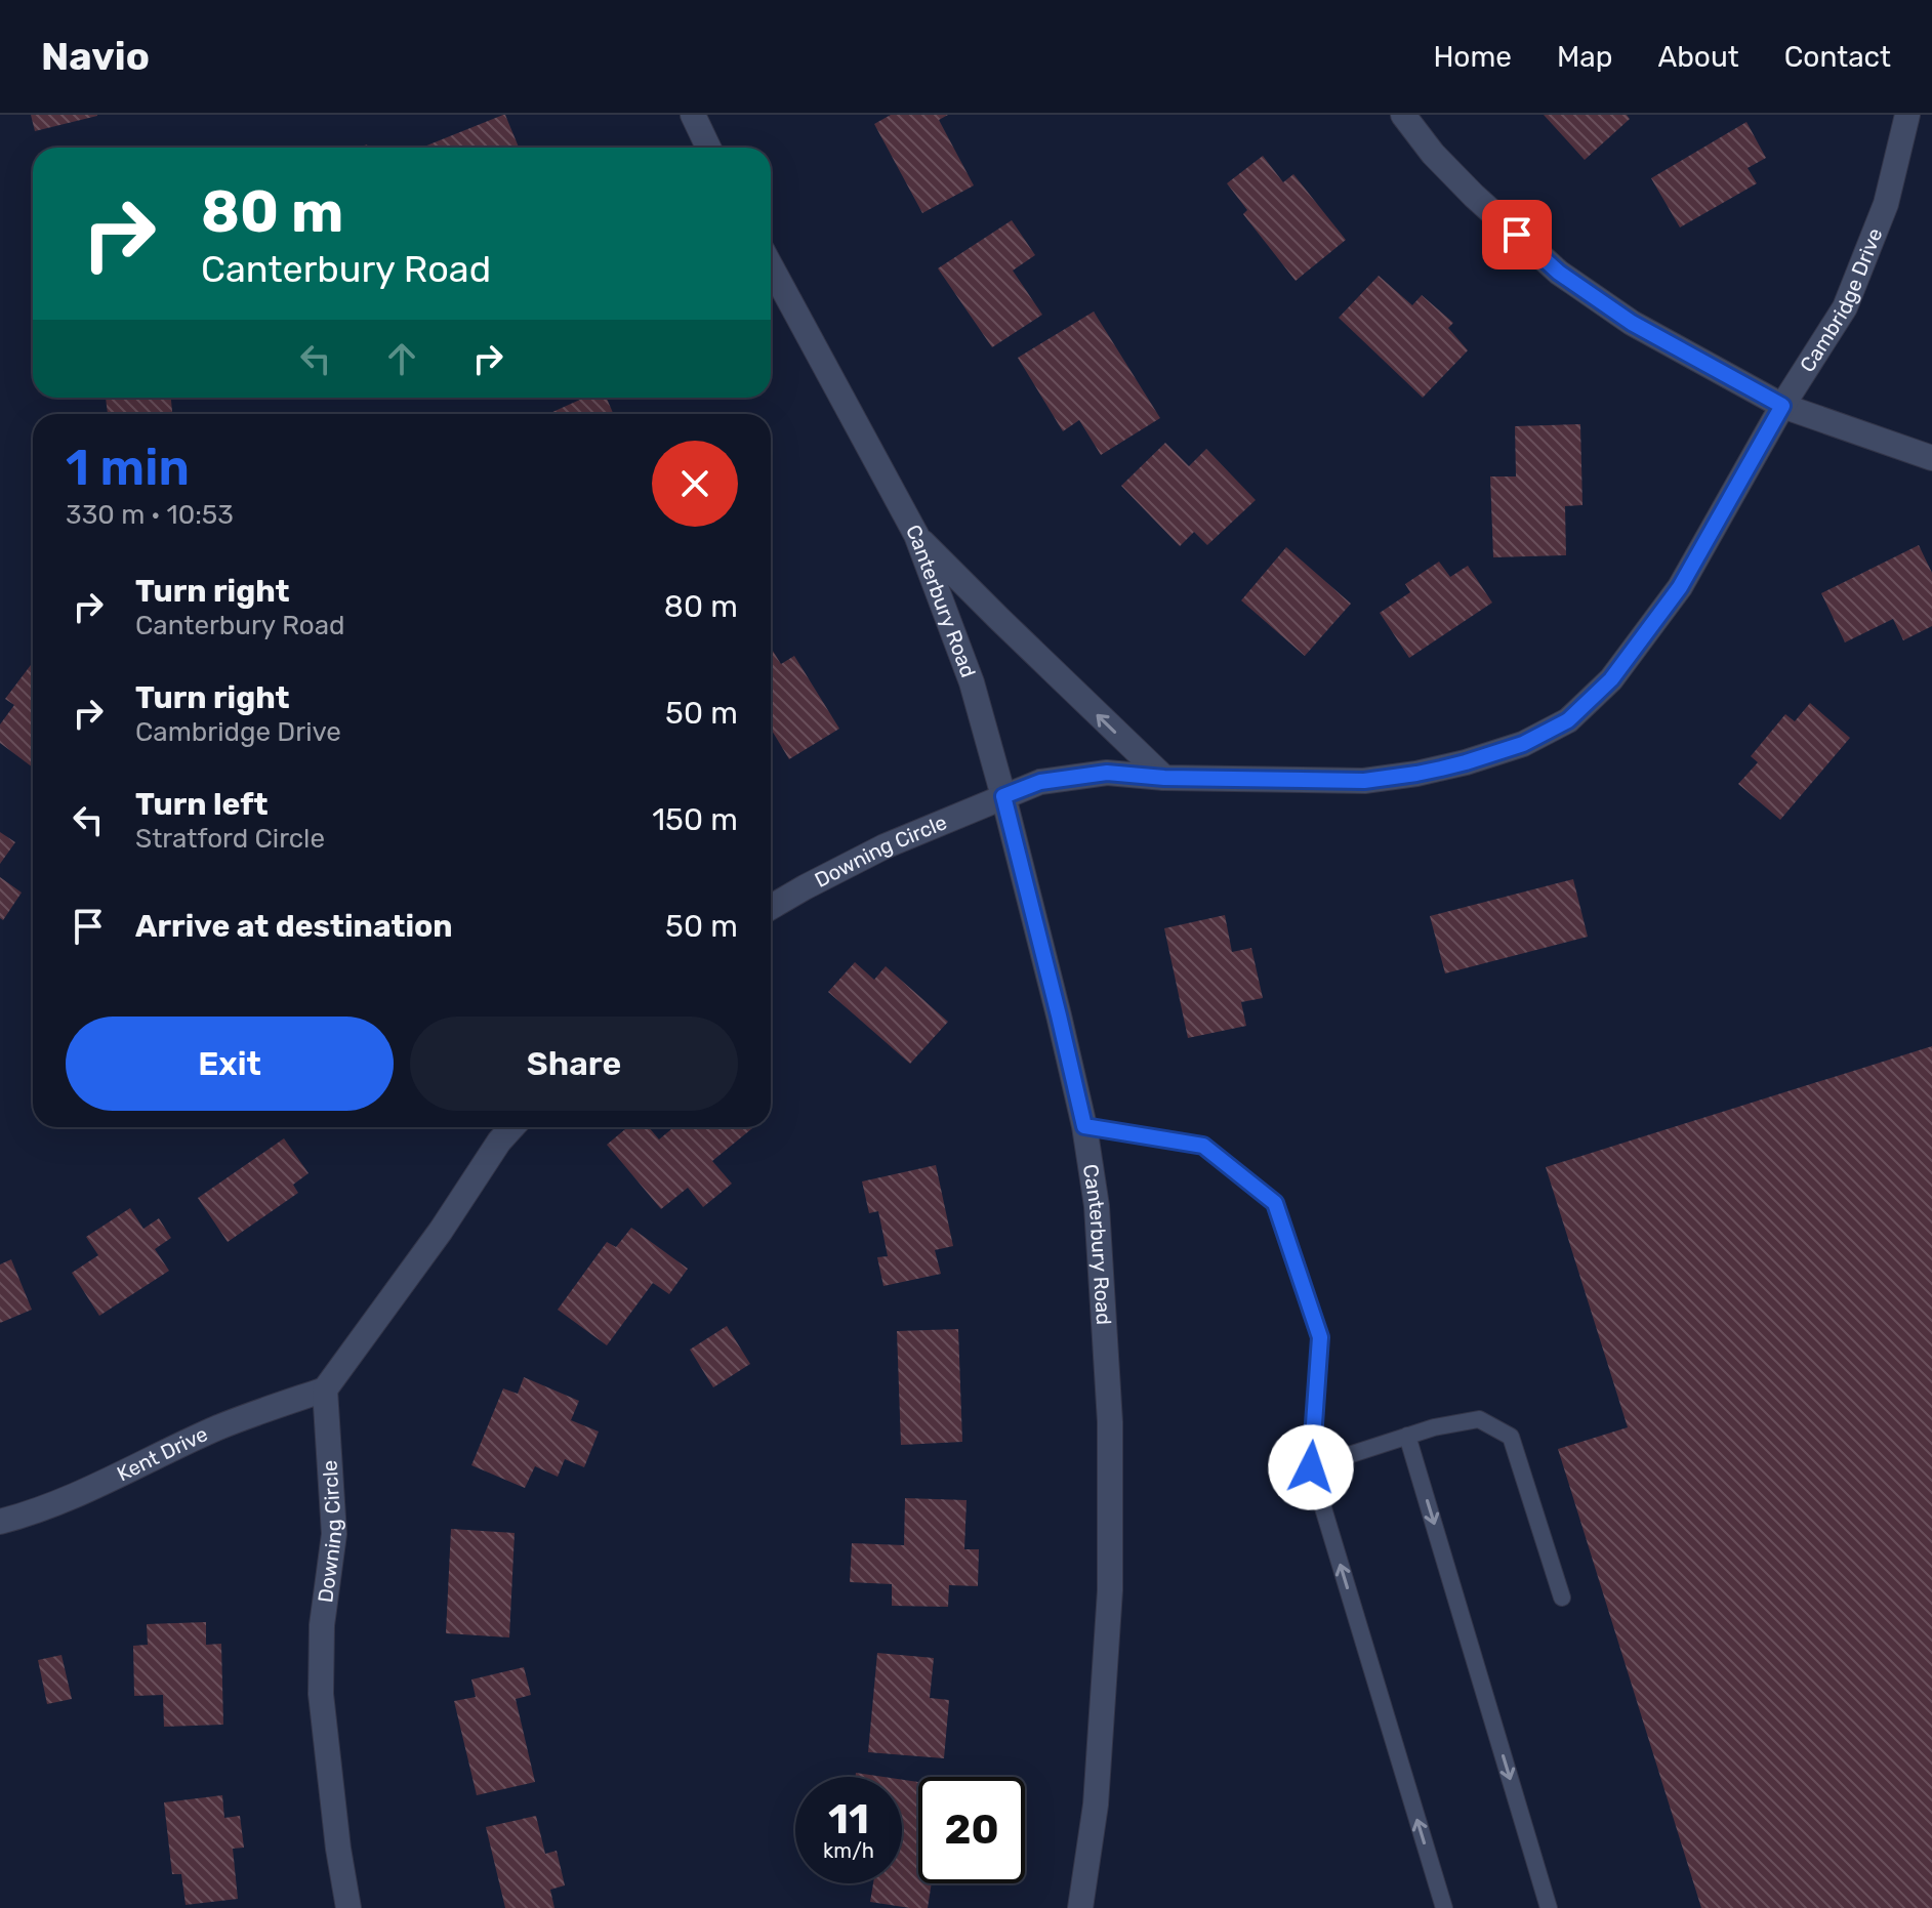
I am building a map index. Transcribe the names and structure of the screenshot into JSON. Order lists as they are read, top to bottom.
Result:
{
  "streets": {
    "street": [
      "Cambridge Drive",
      "Canterbury Road",
      "Downing Circle",
      "Kent Drive"
    ]
  },
  "crossings": [
    ["Cambridge Drive", "Canterbury Road"],
    ["Cambridge Drive", "Downing Circle"],
    ["Canterbury Road", "Downing Circle"],
    ["Downing Circle", "Kent Drive"]
  ],
  "page": {
    "header": "Navio",
    "nav": [
      "Home",
      "Map",
      "About",
      "Contact"
    ],
    "turn": ["80 m", "Canterbury Road"],
    "heading": ["1 min", "330 m · 10:53"],
    "list": [
      {
        "name": "Turn right",
        "note": "Canterbury Road",
        "value": "80 m"
      },
      {
        "name": "Turn right",
        "note": "Cambridge Drive",
        "value": "50 m"
      },
      {
        "name": "Turn left",
        "note": "Stratford Circle",
        "value": "150 m"
      },
      {
        "name": "Arrive at destination",
        "value": "50 m"
      }
    ],
    "buttons": ["Exit", "Share"],
    "speed": "11 km/h",
    "limit": "20"
  }
}
